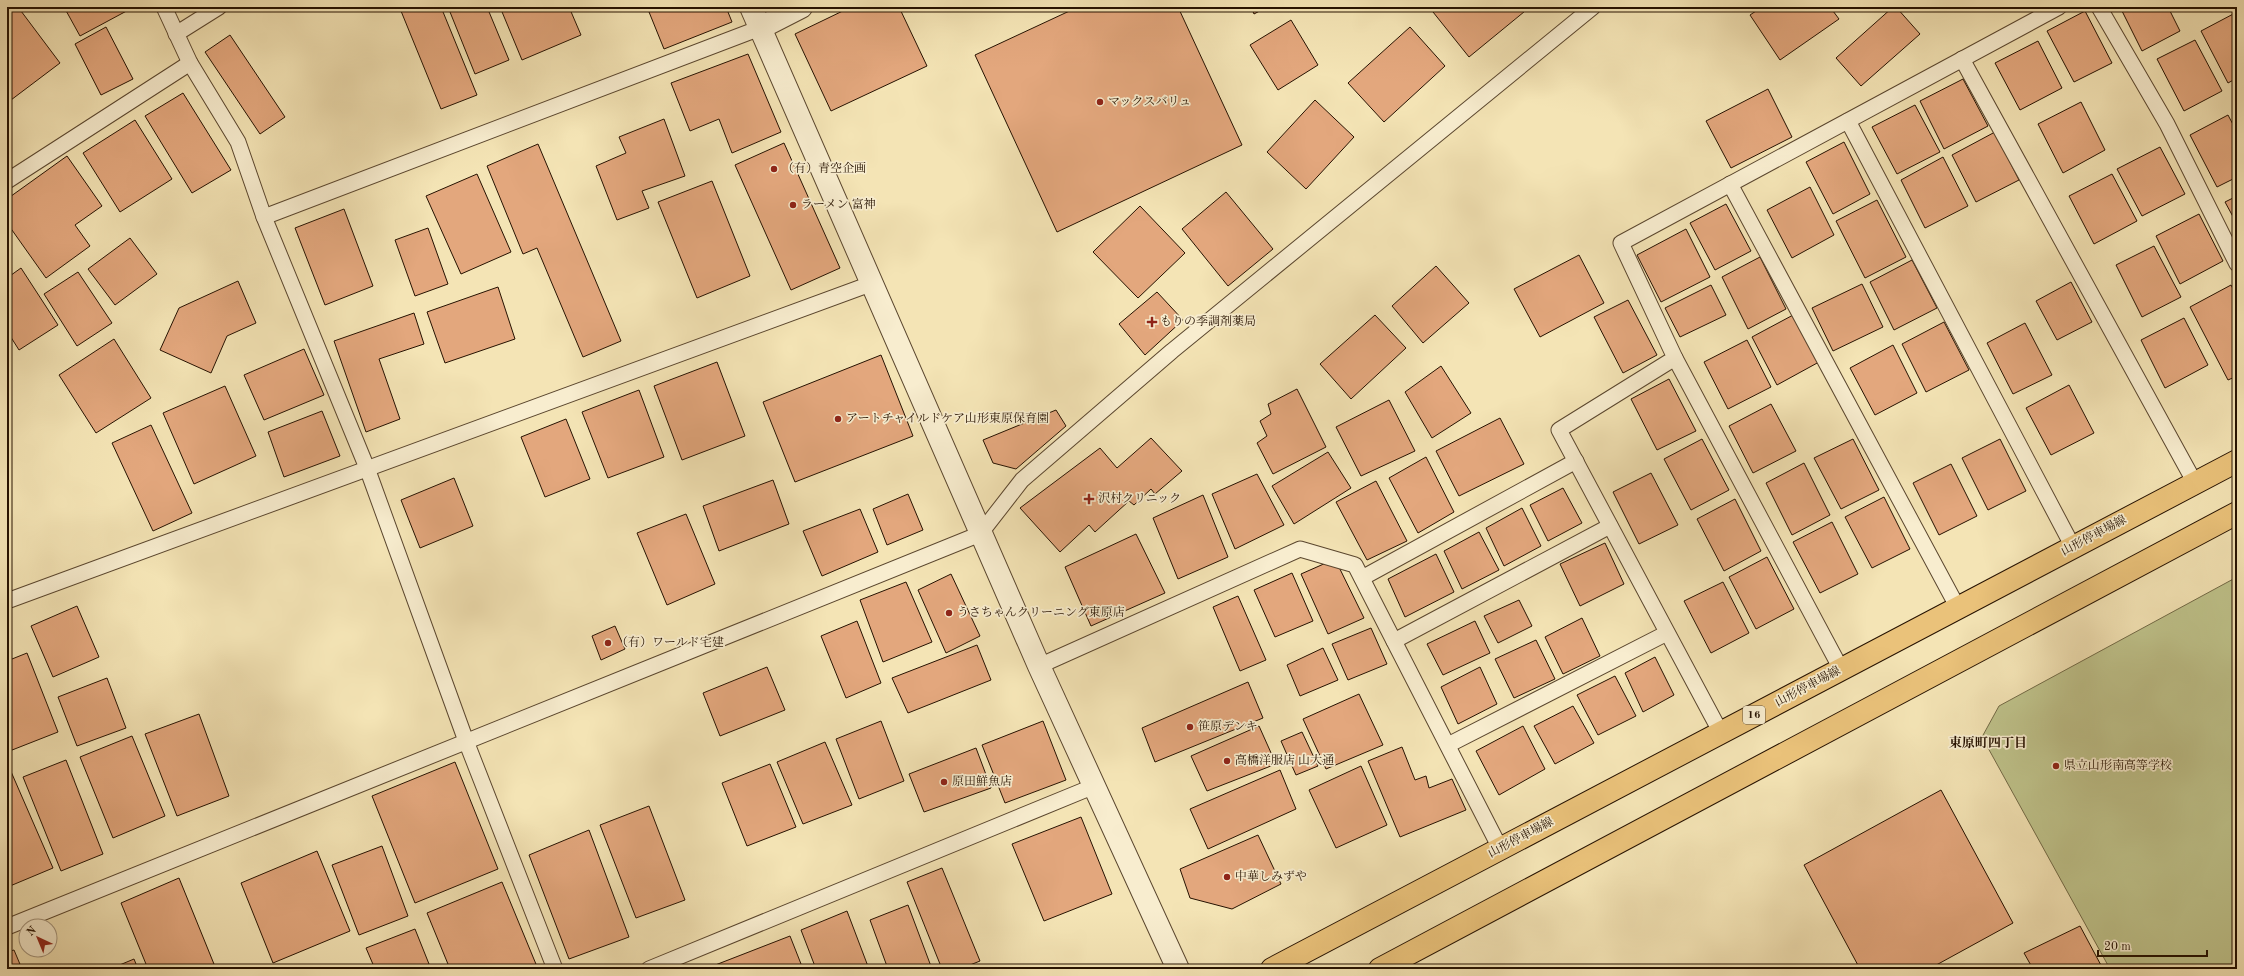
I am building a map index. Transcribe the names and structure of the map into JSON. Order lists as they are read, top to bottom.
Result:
{
  "streets": {
    "main road": ["山形停車場線", "16"]
  },
  "districts": ["東原町四丁目"],
  "places": {
    "other": [
      "マックスバリュ",
      "（有）青空企画",
      "ラーメン 富神",
      "アートチャイルドケア山形東原保育園",
      "うさちゃんクリーニング東原店",
      "（有）ワールド宅建",
      "笹原デンキ",
      "高橋洋服店 山大通",
      "県立山形南高等学校",
      "原田鮮魚店",
      "中華しみずや"
    ],
    "health": ["もりの季調剤薬局", "沢村クリニック"]
  },
  "scale_bar": "20 m",
  "north": "top left"
}
